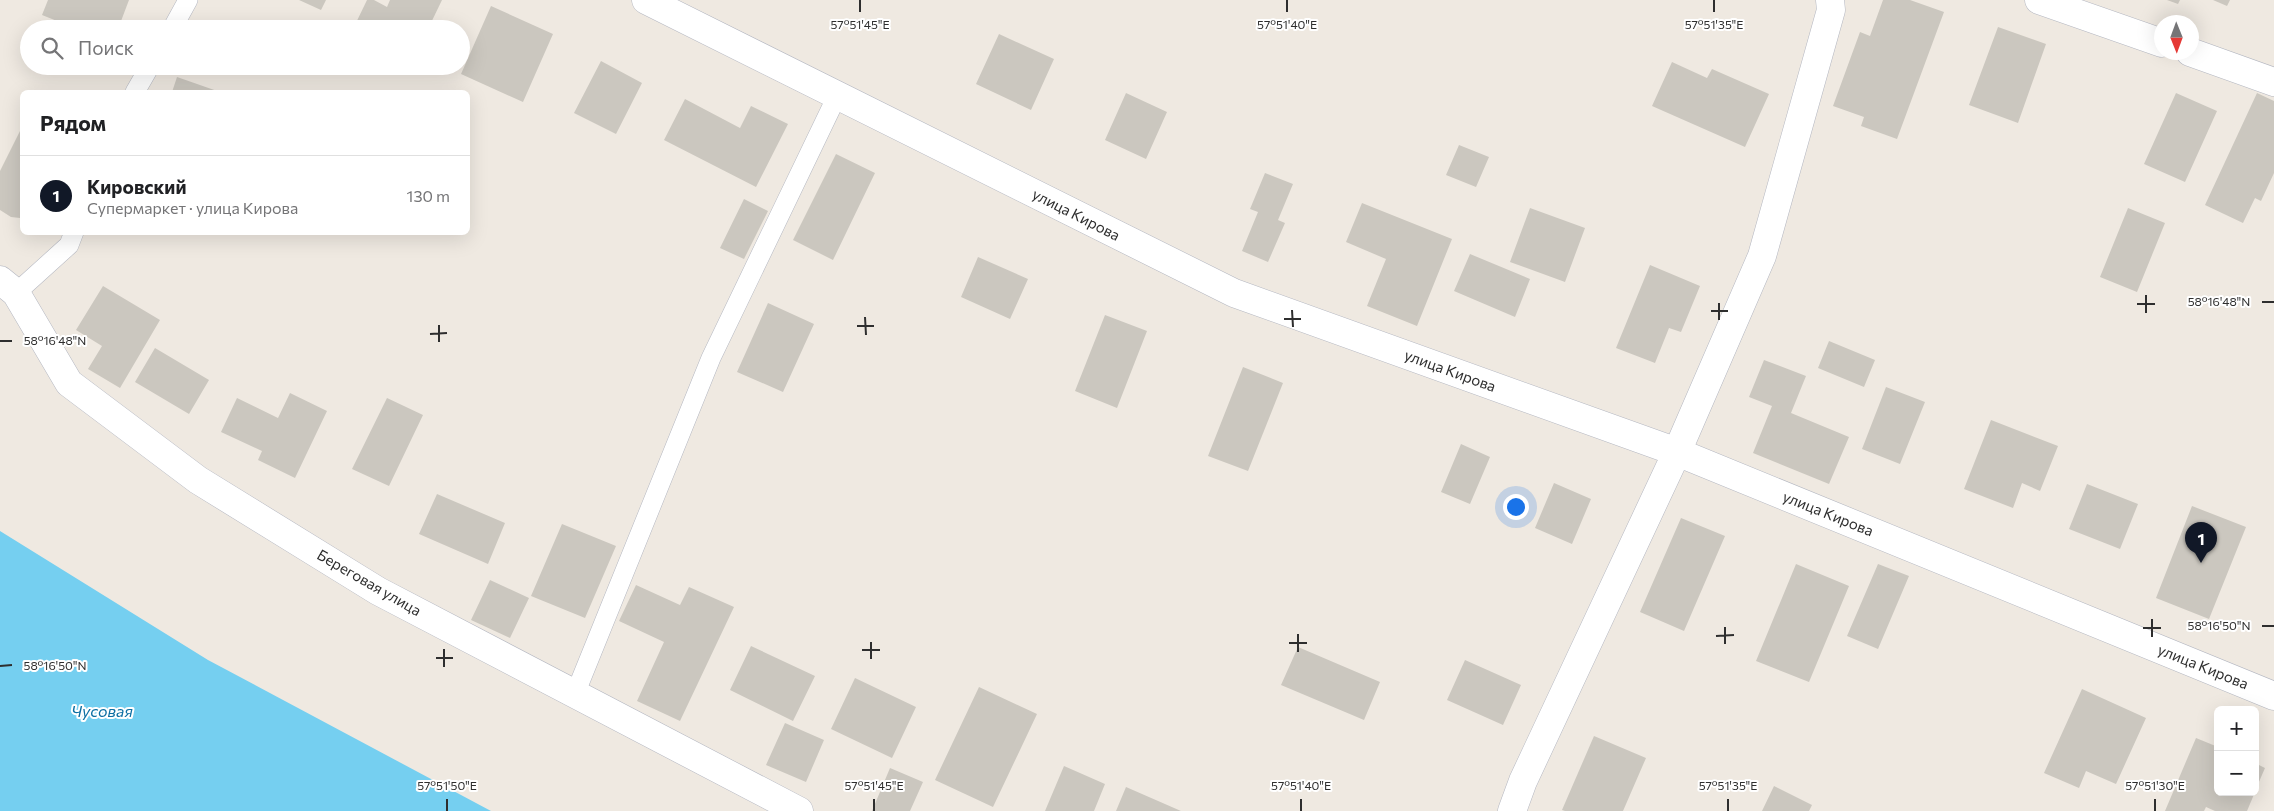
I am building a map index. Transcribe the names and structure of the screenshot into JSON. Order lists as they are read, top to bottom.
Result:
{
  "streets": {
    "street": ["улица Кирова", "Береговая улица"]
  },
  "water": ["Чусовая"],
  "north": "bottom",
  "page": {
    "search": "Поиск",
    "heading": "Рядом",
    "list": [
      {
        "mark": "1",
        "name": "Кировский",
        "note": "Супермаркет · улица Кирова",
        "value": "130 m"
      }
    ],
    "pins": "1",
    "map_buttons": ["+", "−"]
  },
  "coordinates": [
    "57°51'45\"E",
    "57°51'40\"E",
    "57°51'35\"E",
    "58°16'48\"N",
    "58°16'50\"N",
    "57°51'50\"E",
    "57°51'30\"E"
  ]
}
